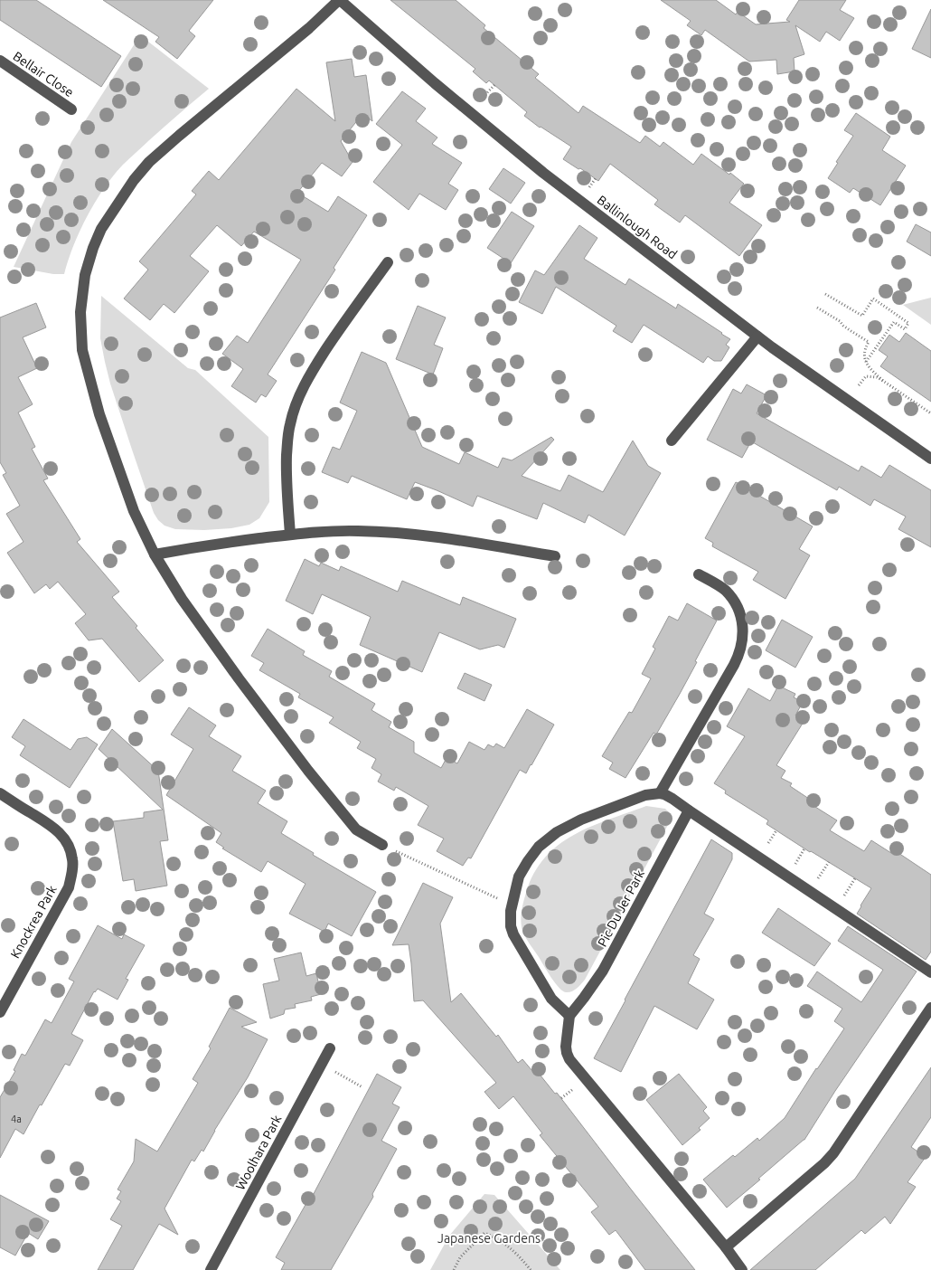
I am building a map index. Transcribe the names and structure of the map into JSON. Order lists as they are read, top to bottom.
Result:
{
  "streets": {
    "street": [
      "Bellair Close",
      "Ballinlough Road",
      "Pic Du Jer Park",
      "Knockrea Park",
      "Woolhara Park"
    ]
  },
  "parks": ["Japanese Gardens"],
  "house_numbers": ["4a"]
}
